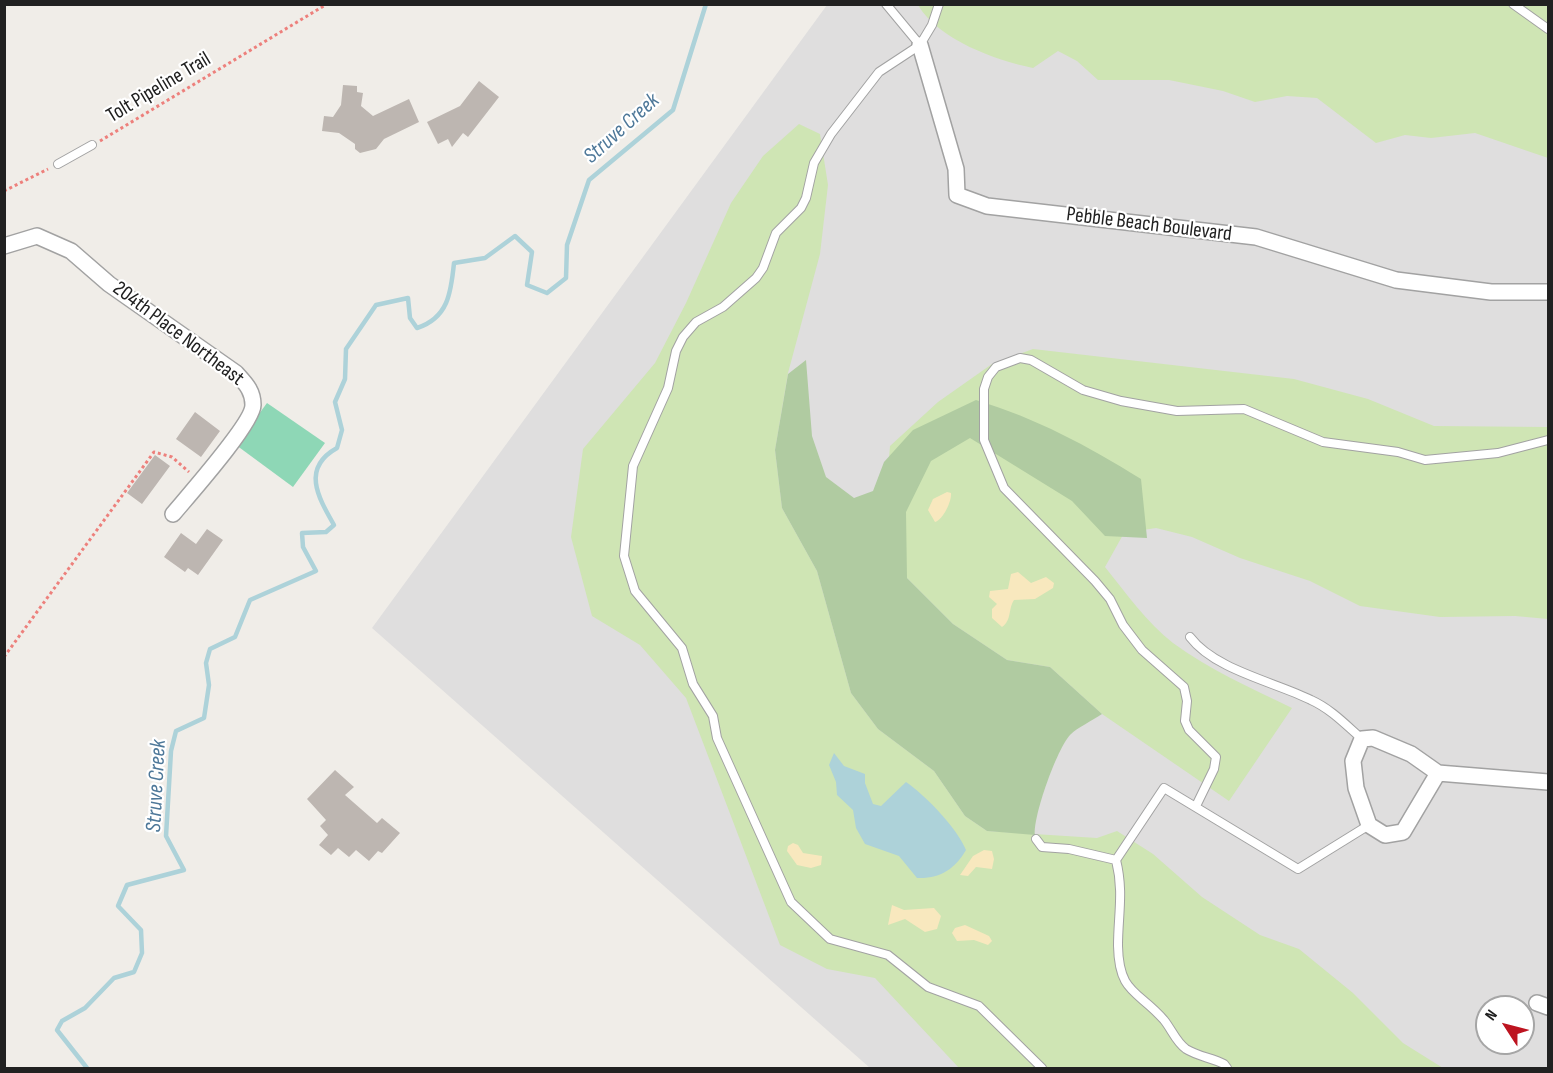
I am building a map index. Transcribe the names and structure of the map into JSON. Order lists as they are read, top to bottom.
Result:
{
  "streets": {
    "street": ["Pebble Beach Boulevard", "204th Place Northeast"],
    "path": ["Tolt Pipeline Trail"]
  },
  "water": ["Struve Creek"],
  "north": "top left"
}
